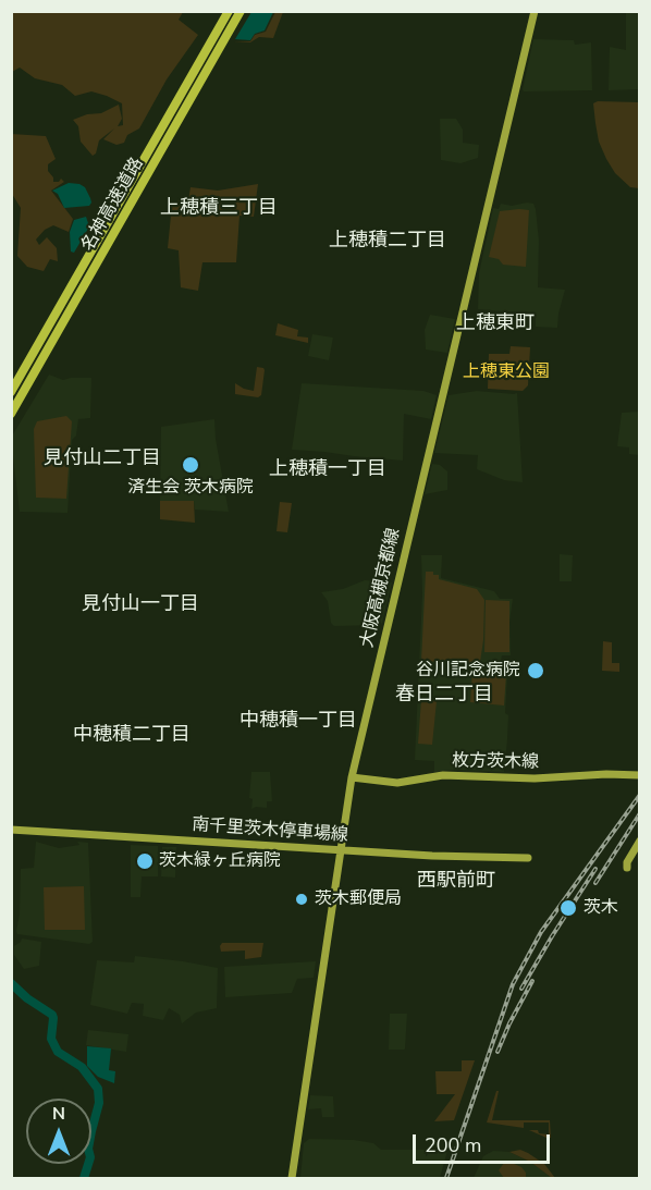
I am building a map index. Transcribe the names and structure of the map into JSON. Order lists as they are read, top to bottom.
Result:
{
  "streets": {
    "highway": ["名神高速道路"],
    "main road": ["大阪高槻京都線", "枚方茨木線", "南千里茨木停車場線"]
  },
  "crossings": [
    ["大阪高槻京都線", "枚方茨木線"],
    ["大阪高槻京都線", "南千里茨木停車場線"]
  ],
  "districts": [
    "上穂積三丁目",
    "上穂積二丁目",
    "上穂東町",
    "見付山二丁目",
    "上穂積一丁目",
    "見付山一丁目",
    "春日二丁目",
    "中穂積一丁目",
    "中穂積二丁目",
    "西駅前町"
  ],
  "parks": ["上穂東公園"],
  "places": [
    "済生会 茨木病院",
    "谷川記念病院",
    "茨木緑ヶ丘病院",
    "茨木郵便局",
    "茨木"
  ],
  "scale_bar": "200 m",
  "north": "top"
}
